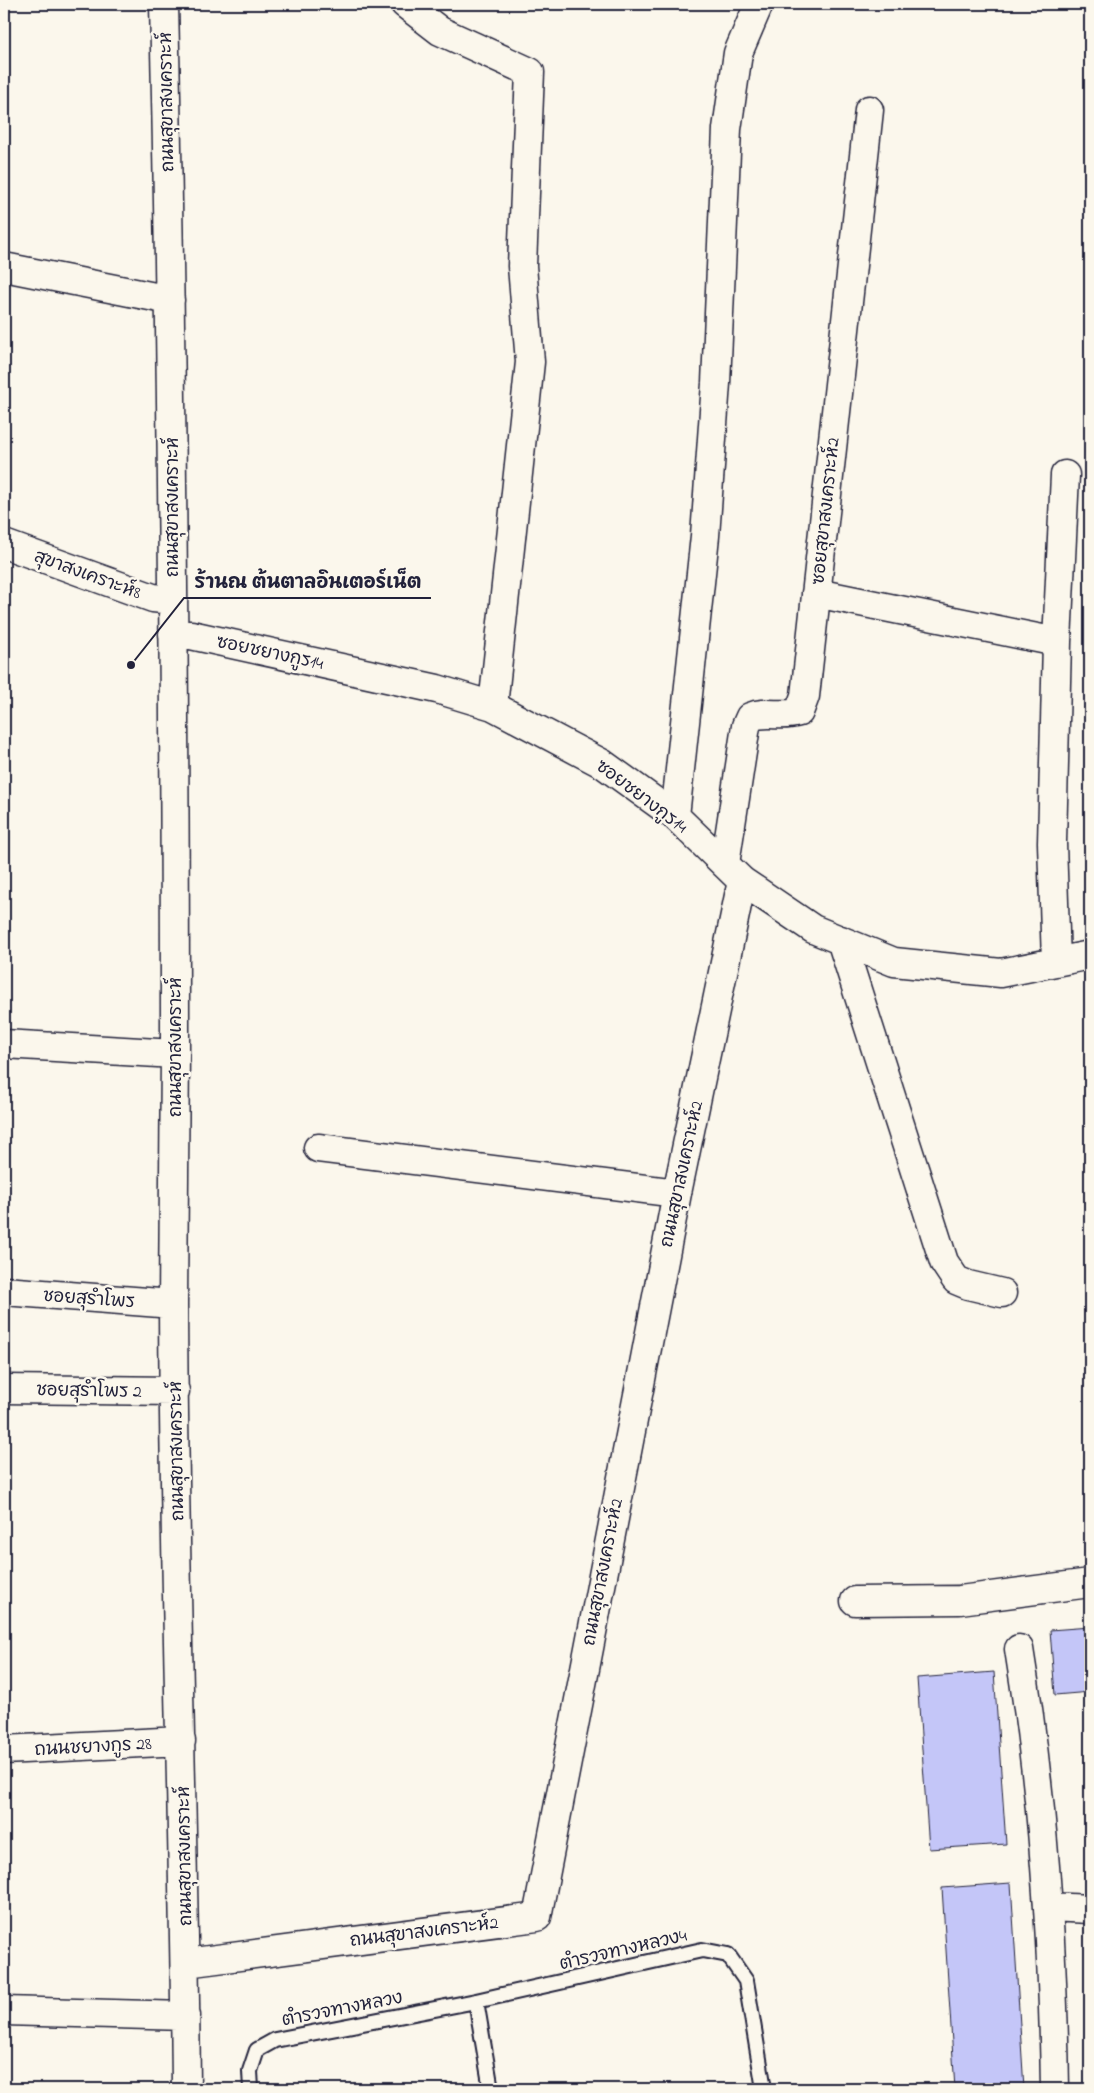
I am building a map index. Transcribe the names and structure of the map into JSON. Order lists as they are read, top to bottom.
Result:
{
  "streets": {
    "street": [
      "ถนนสุขาสงเคราะห์",
      "ซอยสุขาสงเคราะห์2",
      "สุขาสงเคราะห์8",
      "ซอยชยางกูร14",
      "ถนนสุขาสงเคราะห์2",
      "ชอยสุรำโพร",
      "ชอยสุรำโพร 2",
      "ถนนชยางกูร 28"
    ],
    "lane": ["ตำรวจทางหลวง4", "ตำรวจทางหลวง"]
  },
  "crossings": [
    ["ถนนสุขาสงเคราะห์", "สุขาสงเคราะห์8"],
    ["ถนนสุขาสงเคราะห์", "ซอยชยางกูร14"],
    ["ถนนสุขาสงเคราะห์", "ถนนสุขาสงเคราะห์2"],
    ["ถนนสุขาสงเคราะห์", "ชอยสุรำโพร"],
    ["ถนนสุขาสงเคราะห์", "ชอยสุรำโพร 2"],
    ["ถนนสุขาสงเคราะห์", "ถนนชยางกูร 28"],
    ["ซอยสุขาสงเคราะห์2", "ซอยชยางกูร14"],
    ["ซอยสุขาสงเคราะห์2", "ถนนสุขาสงเคราะห์2"],
    ["ซอยชยางกูร14", "ถนนสุขาสงเคราะห์2"],
    ["ตำรวจทางหลวง4", "ตำรวจทางหลวง"]
  ],
  "places": ["ร้านณ ต้นตาลอินเตอร์เน็ต"]
}
